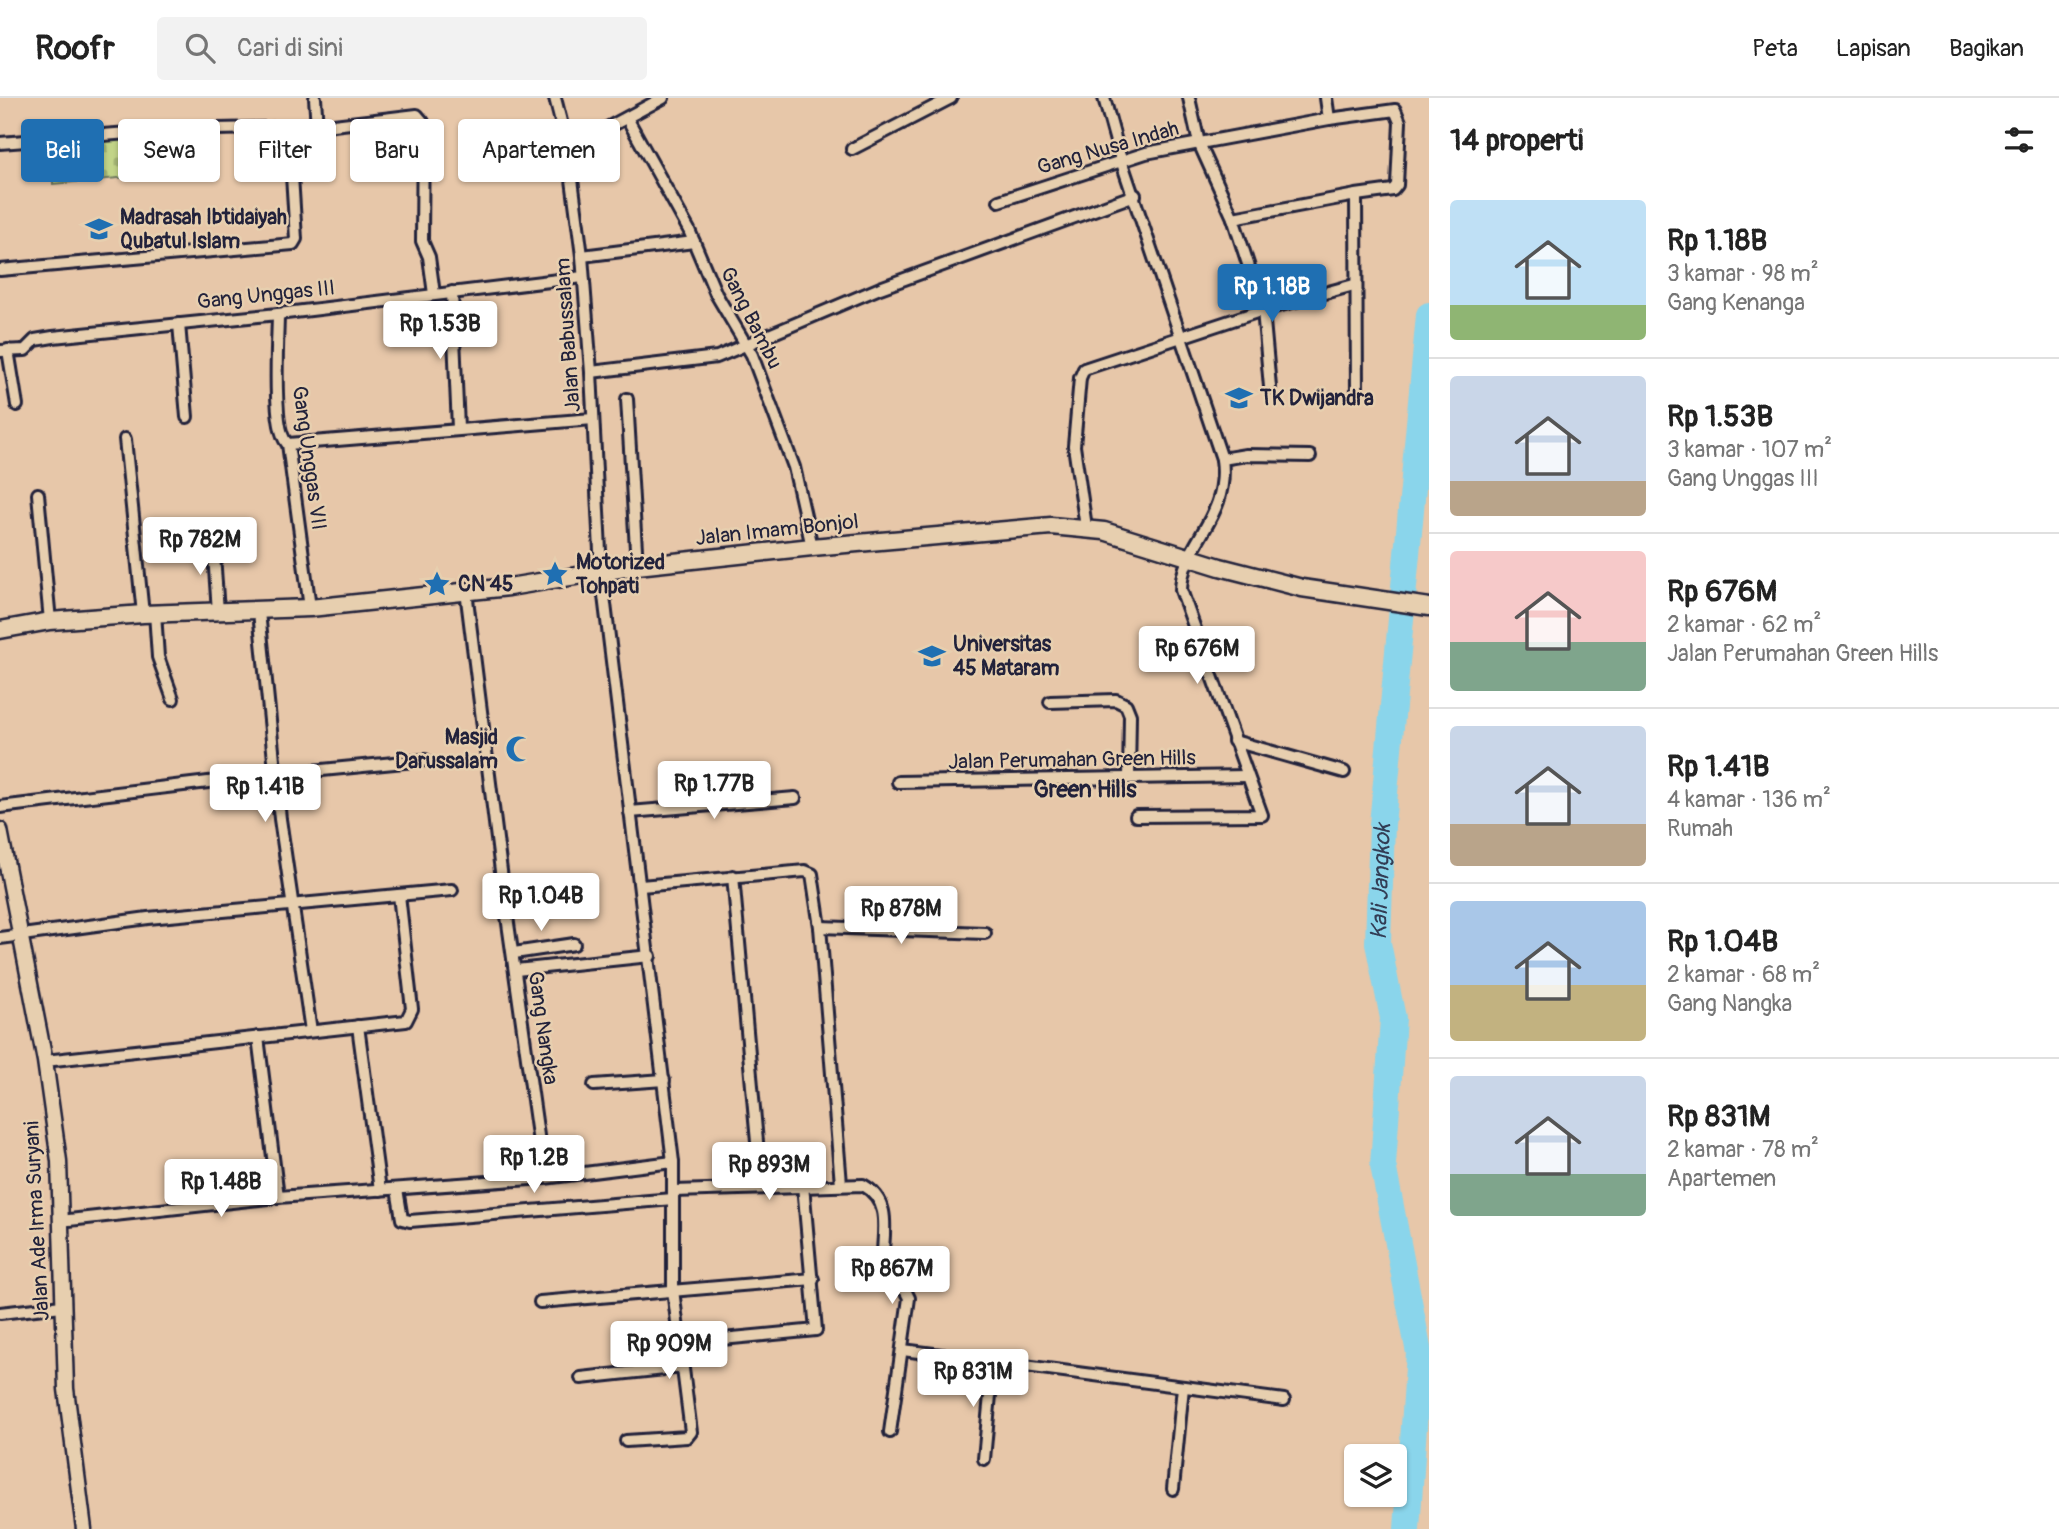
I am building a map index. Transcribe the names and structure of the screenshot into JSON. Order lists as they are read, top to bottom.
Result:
{
  "streets": {
    "main road": ["Jalan Imam Bonjol"],
    "street": [
      "Gang Nusa Indah",
      "Gang Unggas III",
      "Gang Bambu",
      "Jalan Babussalam",
      "Gang Unggas VII",
      "Jalan Perumahan Green Hills",
      "Gang Nangka",
      "Jalan Ade Irma Suryani"
    ]
  },
  "crossings": [
    ["Gang Unggas III", "Jalan Babussalam"],
    ["Gang Unggas III", "Gang Unggas VII"],
    ["Gang Bambu", "Jalan Imam Bonjol"],
    ["Jalan Babussalam", "Jalan Imam Bonjol"],
    ["Gang Unggas VII", "Jalan Imam Bonjol"],
    ["Jalan Imam Bonjol", "Gang Nangka"]
  ],
  "districts": ["Green Hills"],
  "water": ["Kali Jangkok"],
  "places": {
    "school or university": ["Madrasah Ibtidaiyah Qubatul Islam", "TK Dwijandra", "Universitas 45 Mataram"],
    "place": ["Motorized Tohpati", "CN 45"],
    "mosque": ["Masjid Darussalam"]
  },
  "page": {
    "header": "Roofr",
    "search": "Cari di sini",
    "nav": ["Peta", "Lapisan", "Bagikan"],
    "heading": "14 properti",
    "chip": [
      "Beli",
      "Sewa",
      "Filter",
      "Baru",
      "Apartemen"
    ],
    "list": [
      {
        "name": "Rp 1.18B",
        "note": "3 kamar · 98 m² · Gang Kenanga"
      },
      {
        "name": "Rp 1.53B",
        "note": "3 kamar · 107 m² · Gang Unggas III"
      },
      {
        "name": "Rp 676M",
        "note": "2 kamar · 62 m² · Jalan Perumahan Green Hills"
      },
      {
        "name": "Rp 1.41B",
        "note": "4 kamar · 136 m² · Rumah"
      },
      {
        "name": "Rp 1.04B",
        "note": "2 kamar · 68 m² · Gang Nangka"
      },
      {
        "name": "Rp 831M",
        "note": "2 kamar · 78 m² · Apartemen"
      }
    ],
    "price": [
      "Rp 1.18B",
      "Rp 1.53B",
      "Rp 782M",
      "Rp 676M",
      "Rp 1.77B",
      "Rp 1.41B",
      "Rp 1.04B",
      "Rp 878M",
      "Rp 1.2B",
      "Rp 893M",
      "Rp 1.48B",
      "Rp 867M",
      "Rp 909M",
      "Rp 831M"
    ]
  }
}
